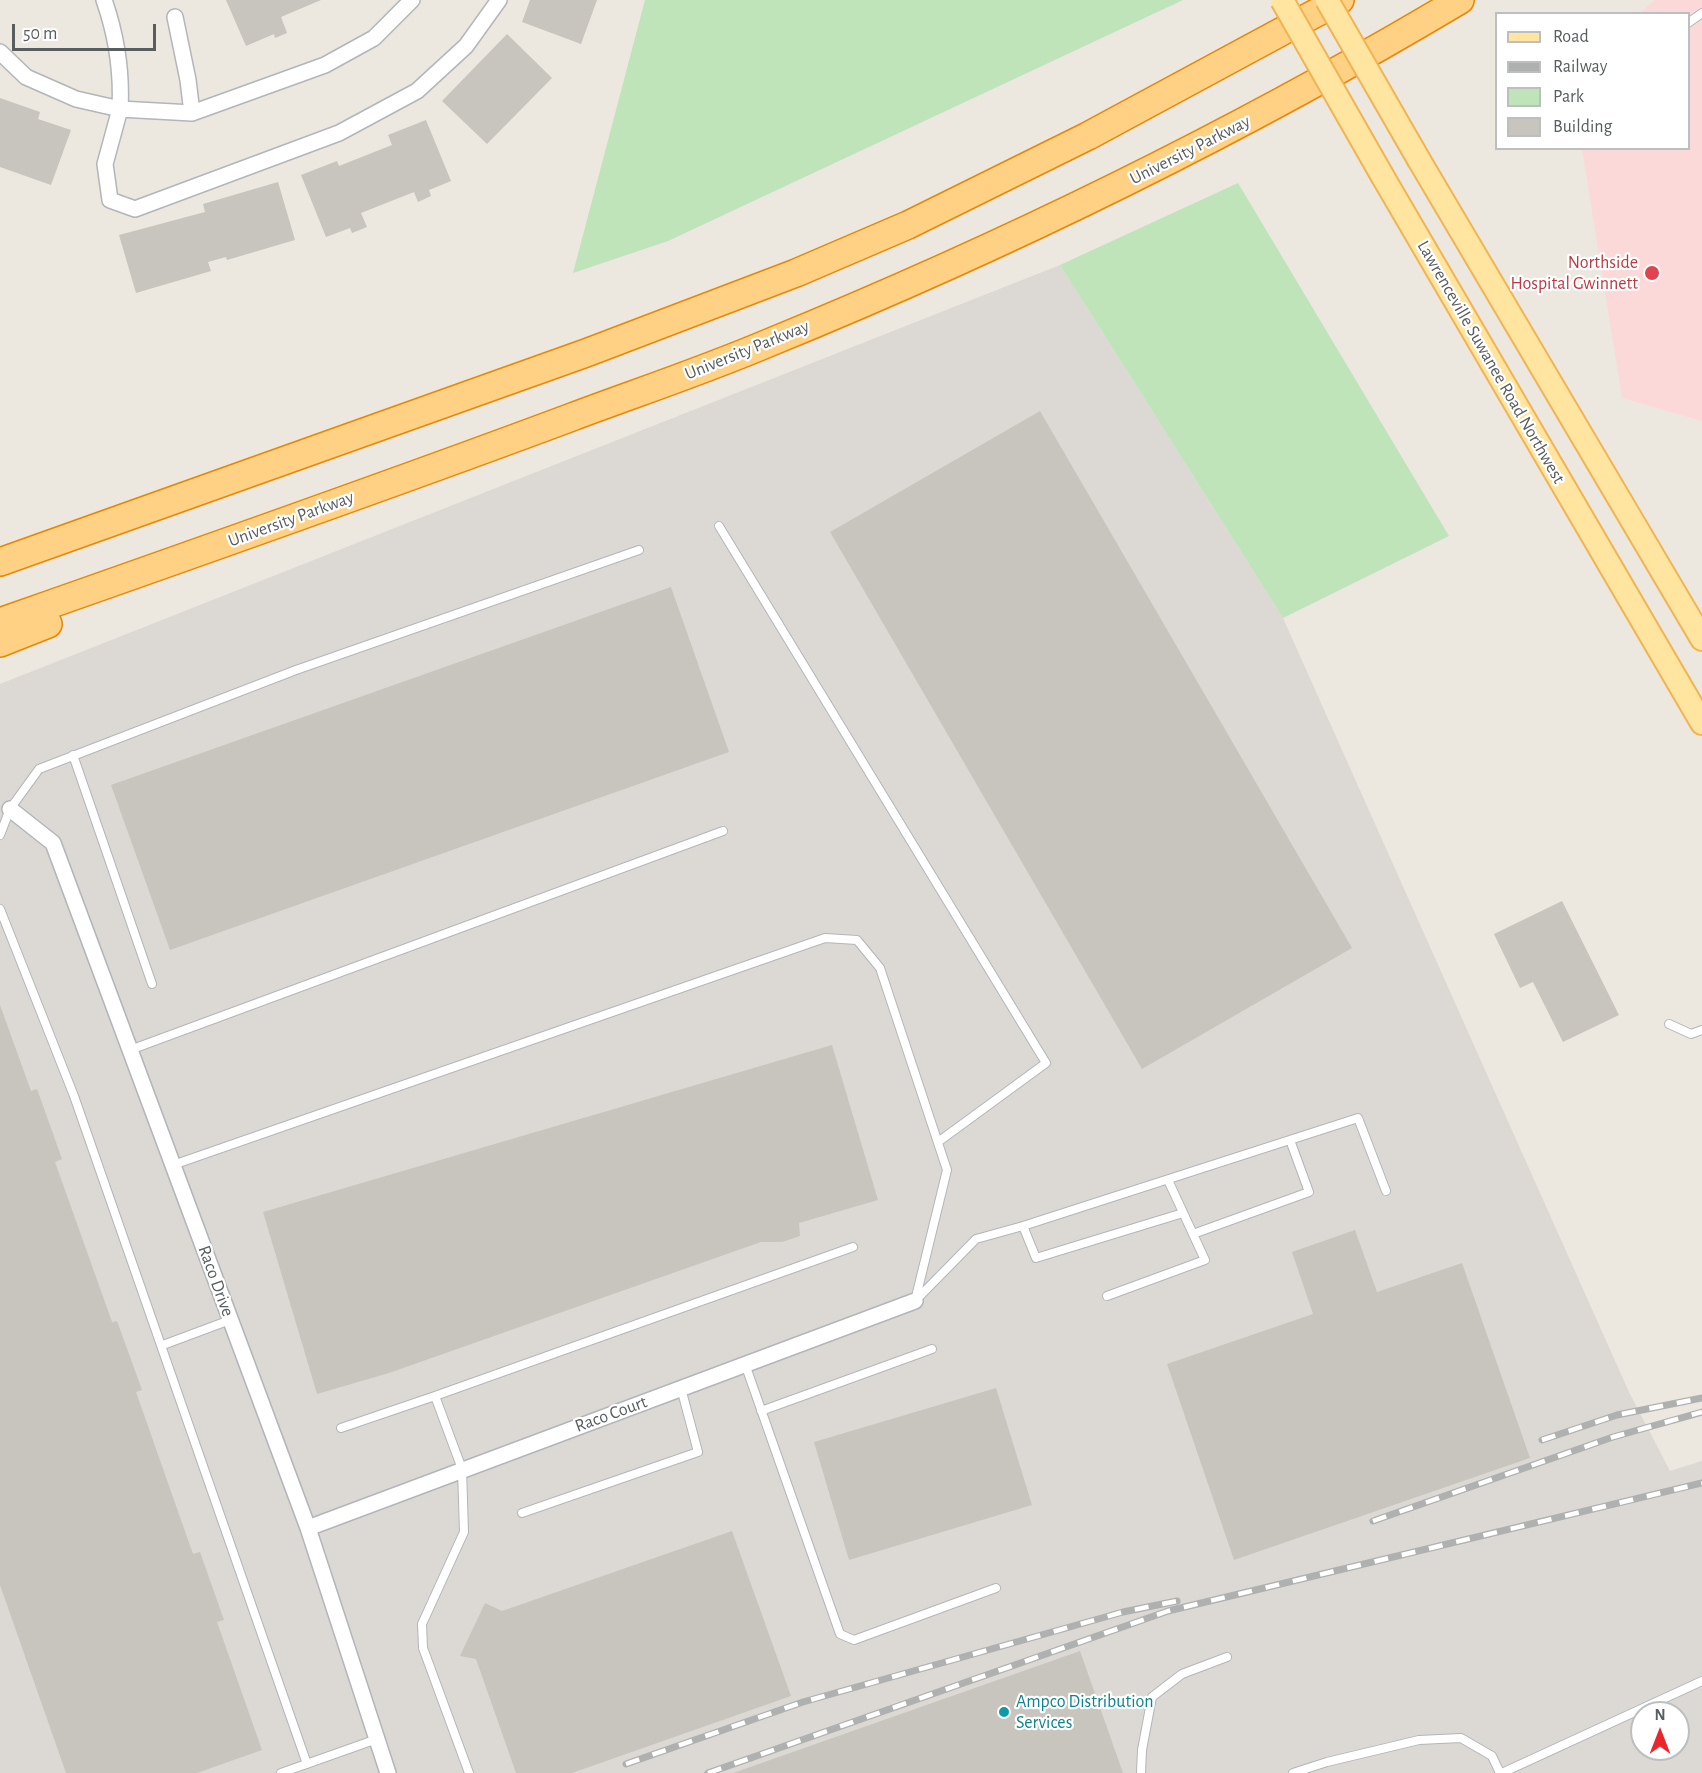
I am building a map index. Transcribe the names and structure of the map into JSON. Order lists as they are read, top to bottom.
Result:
{
  "streets": {
    "highway": ["University Parkway"],
    "main road": ["Lawrenceville Suwanee Road Northwest"],
    "street": ["Raco Drive", "Raco Court"]
  },
  "crossings": [
    ["Raco Drive", "Raco Court"]
  ],
  "places": ["Northside Hospital Gwinnett", "Ampco Distribution Services"],
  "legend": [
    "Road",
    "Railway",
    "Park",
    "Building"
  ],
  "scale_bar": "50 m",
  "north": "top"
}
